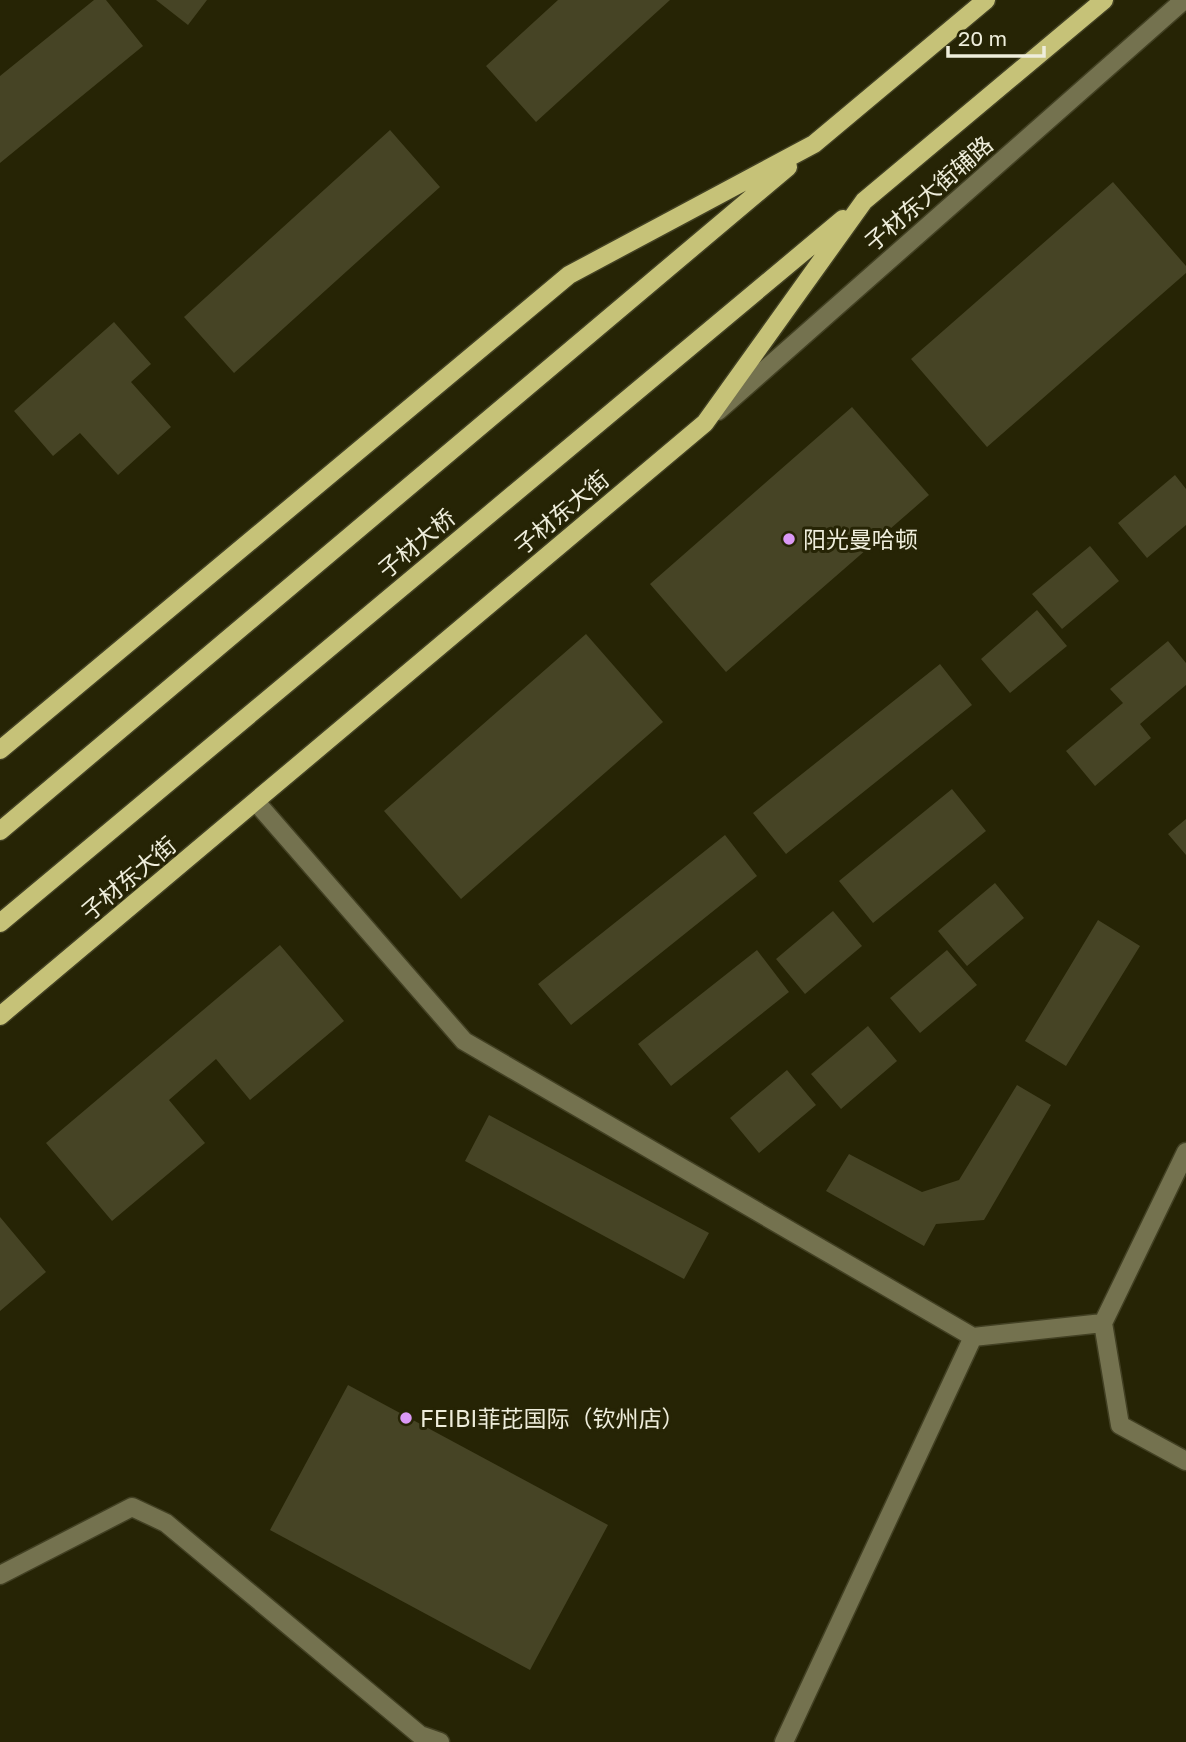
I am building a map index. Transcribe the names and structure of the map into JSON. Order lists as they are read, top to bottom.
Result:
{
  "streets": {
    "main road": ["子材东大街", "子材大桥"],
    "street": ["子材东大街辅路"]
  },
  "crossings": [
    ["子材东大街辅路", "子材东大街"],
    ["子材东大街", "子材大桥"]
  ],
  "places": ["阳光曼哈顿", "FEIBI菲芘国际（钦州店）"],
  "scale_bar": "20 m"
}
